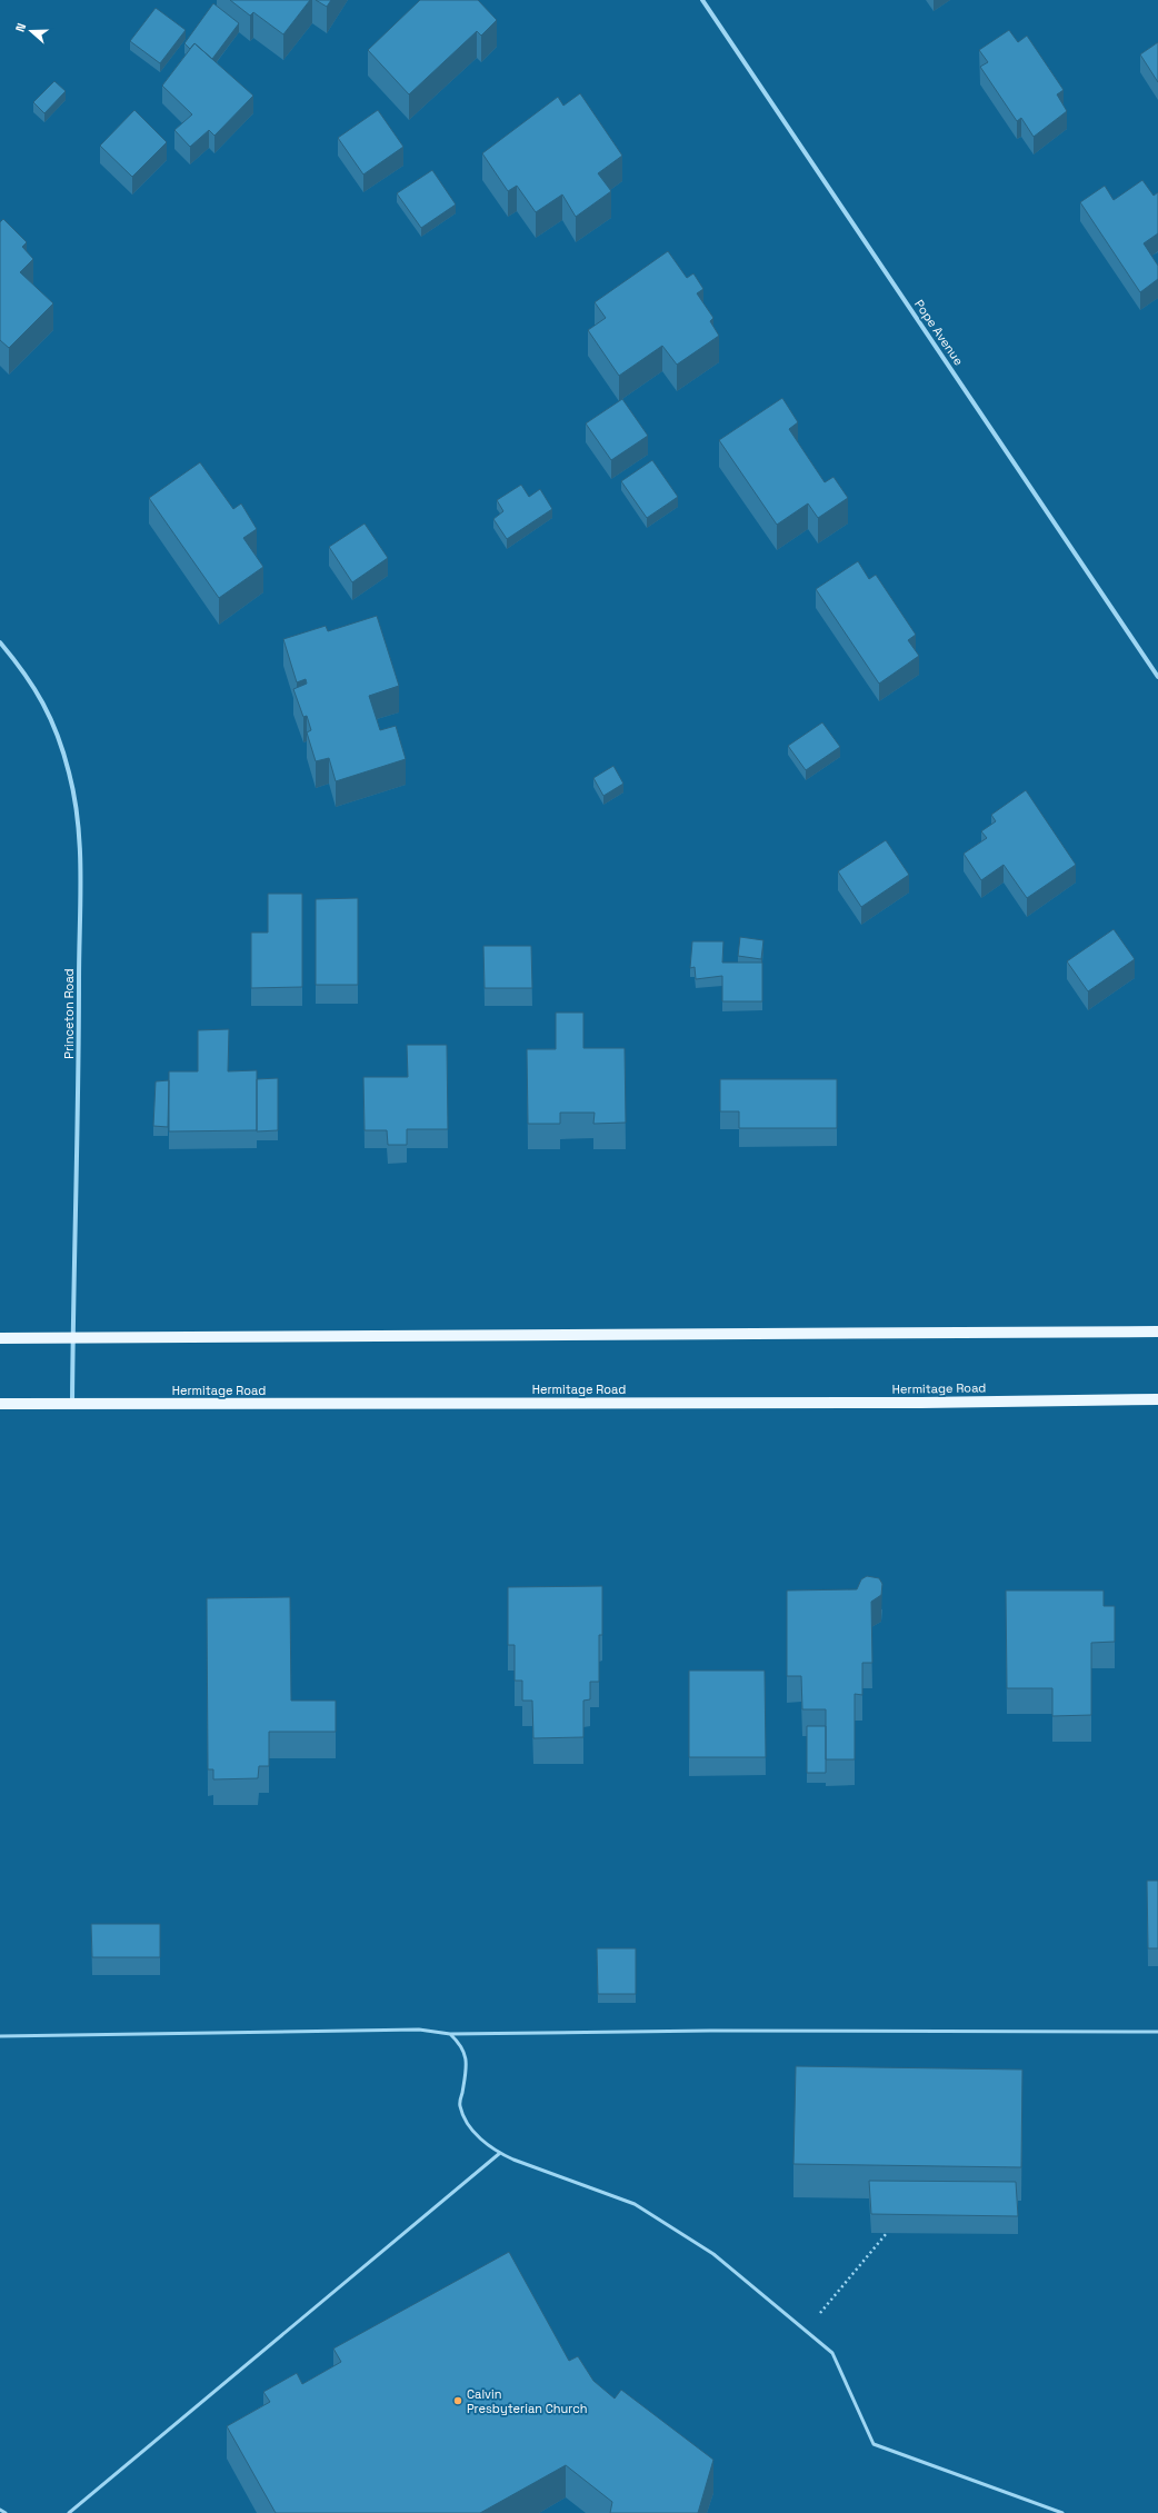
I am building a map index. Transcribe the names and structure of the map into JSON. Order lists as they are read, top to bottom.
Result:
{
  "streets": {
    "main road": ["Hermitage Road"],
    "street": ["Pope Avenue", "Princeton Road"]
  },
  "crossings": [
    ["Princeton Road", "Hermitage Road"]
  ],
  "places": ["Calvin Presbyterian Church"],
  "north": "left"
}
